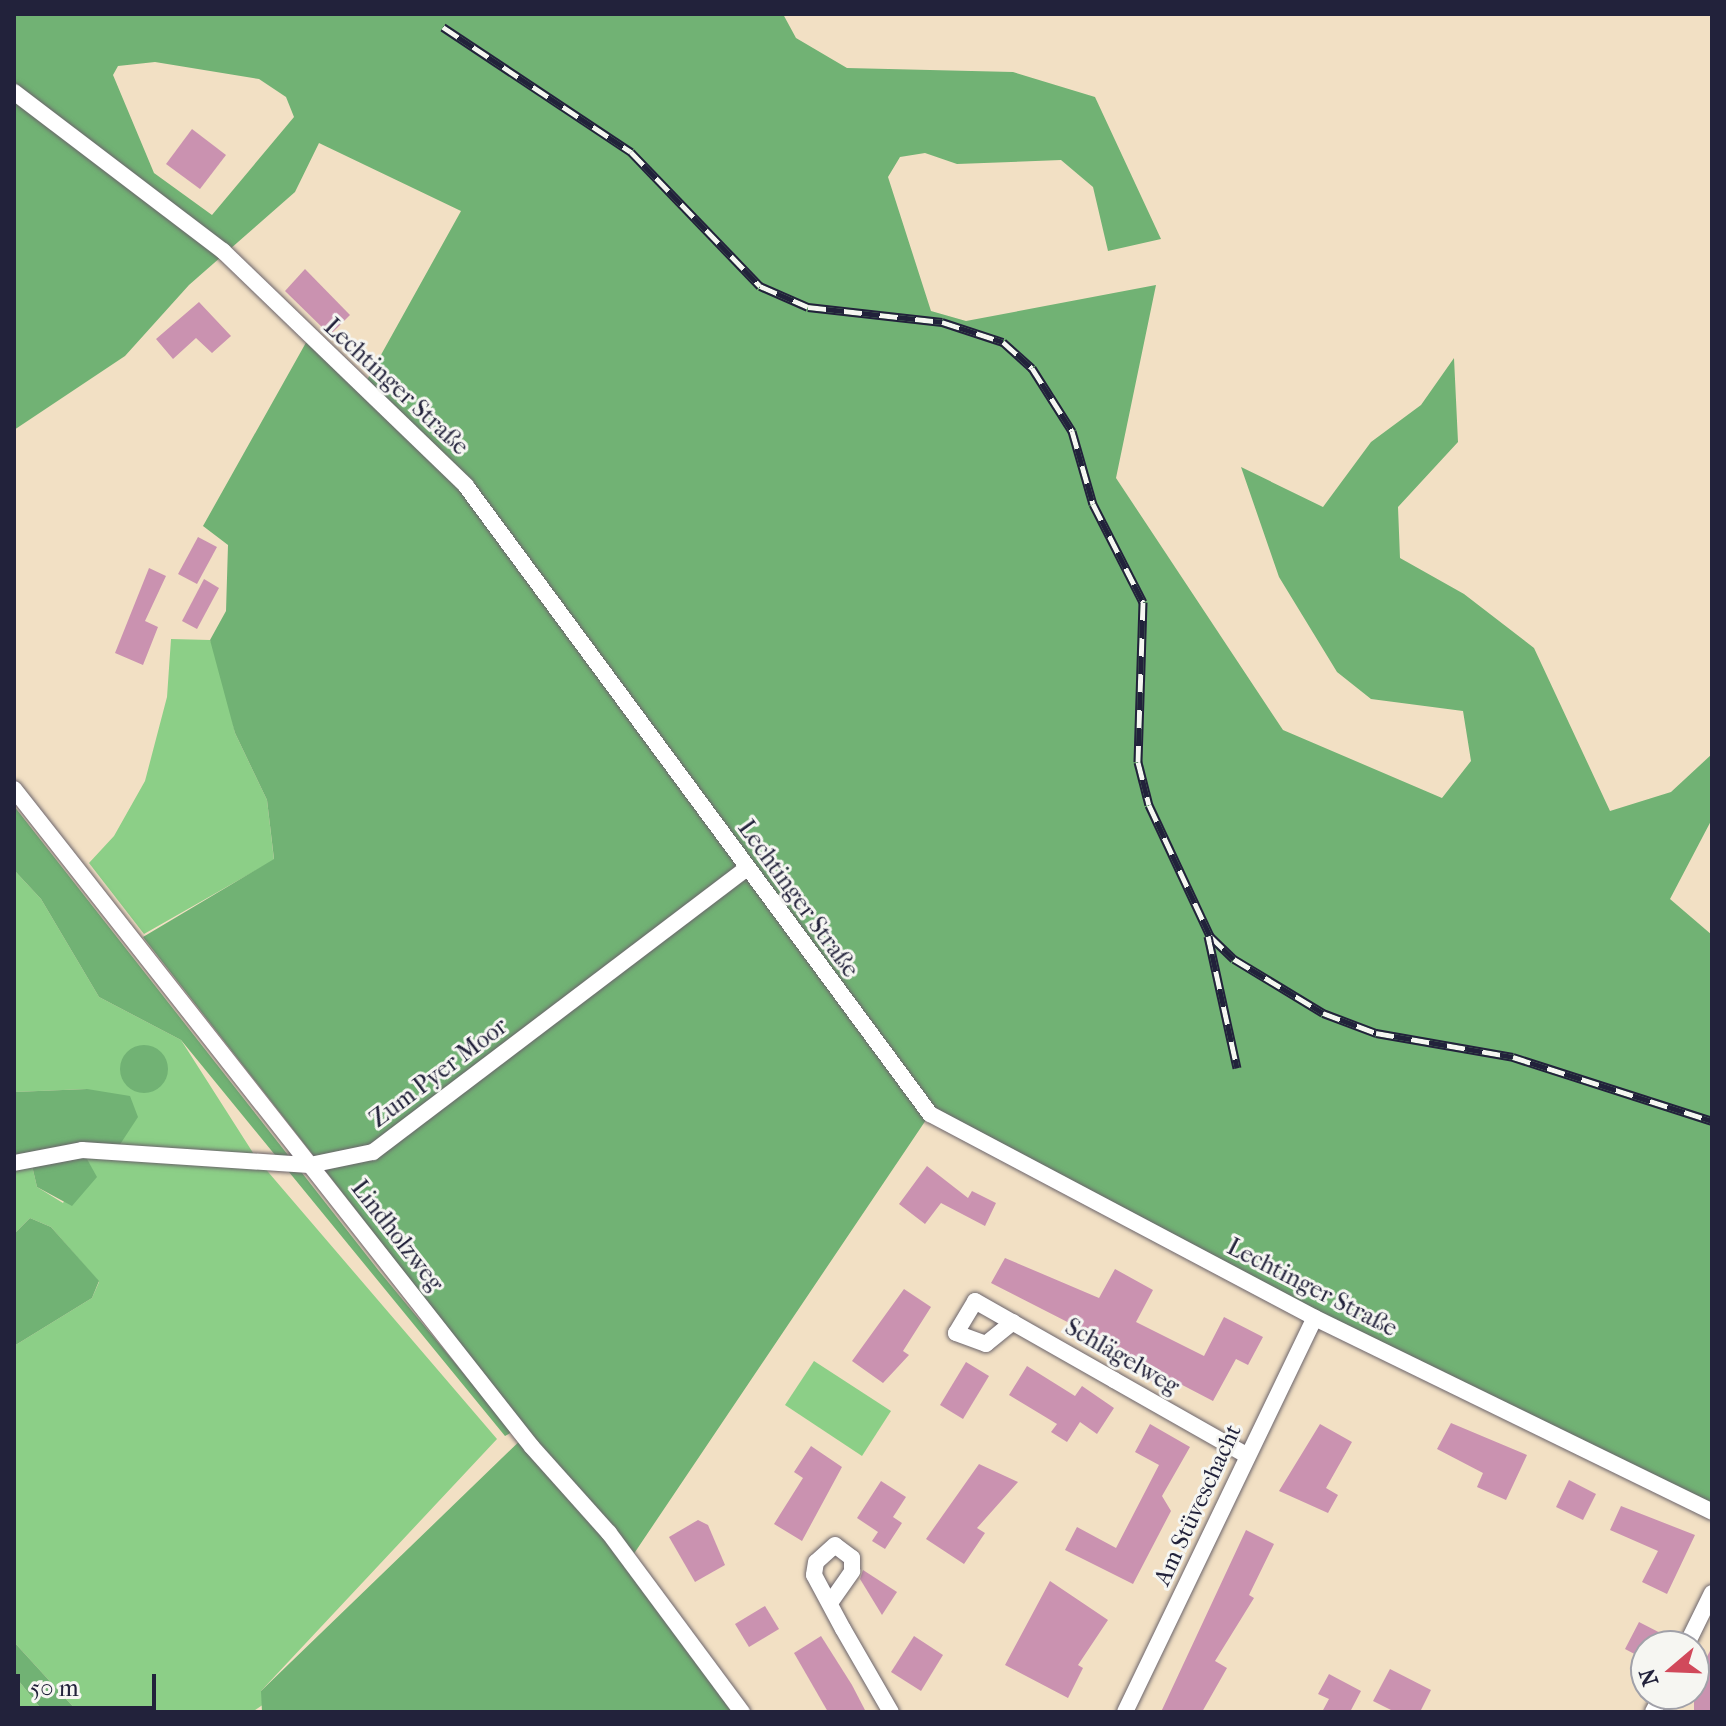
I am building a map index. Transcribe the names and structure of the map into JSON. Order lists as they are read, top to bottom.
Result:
{
  "streets": {
    "street": [
      "Lechtinger Straße",
      "Zum Pyer Moor",
      "Lindholzweg",
      "Schlägelweg",
      "Am Stüveschacht"
    ]
  },
  "crossings": [
    ["Lechtinger Straße", "Zum Pyer Moor"],
    ["Lechtinger Straße", "Am Stüveschacht"],
    ["Zum Pyer Moor", "Lindholzweg"],
    ["Schlägelweg", "Am Stüveschacht"]
  ],
  "scale_bar": "50 m",
  "north": "left"
}
